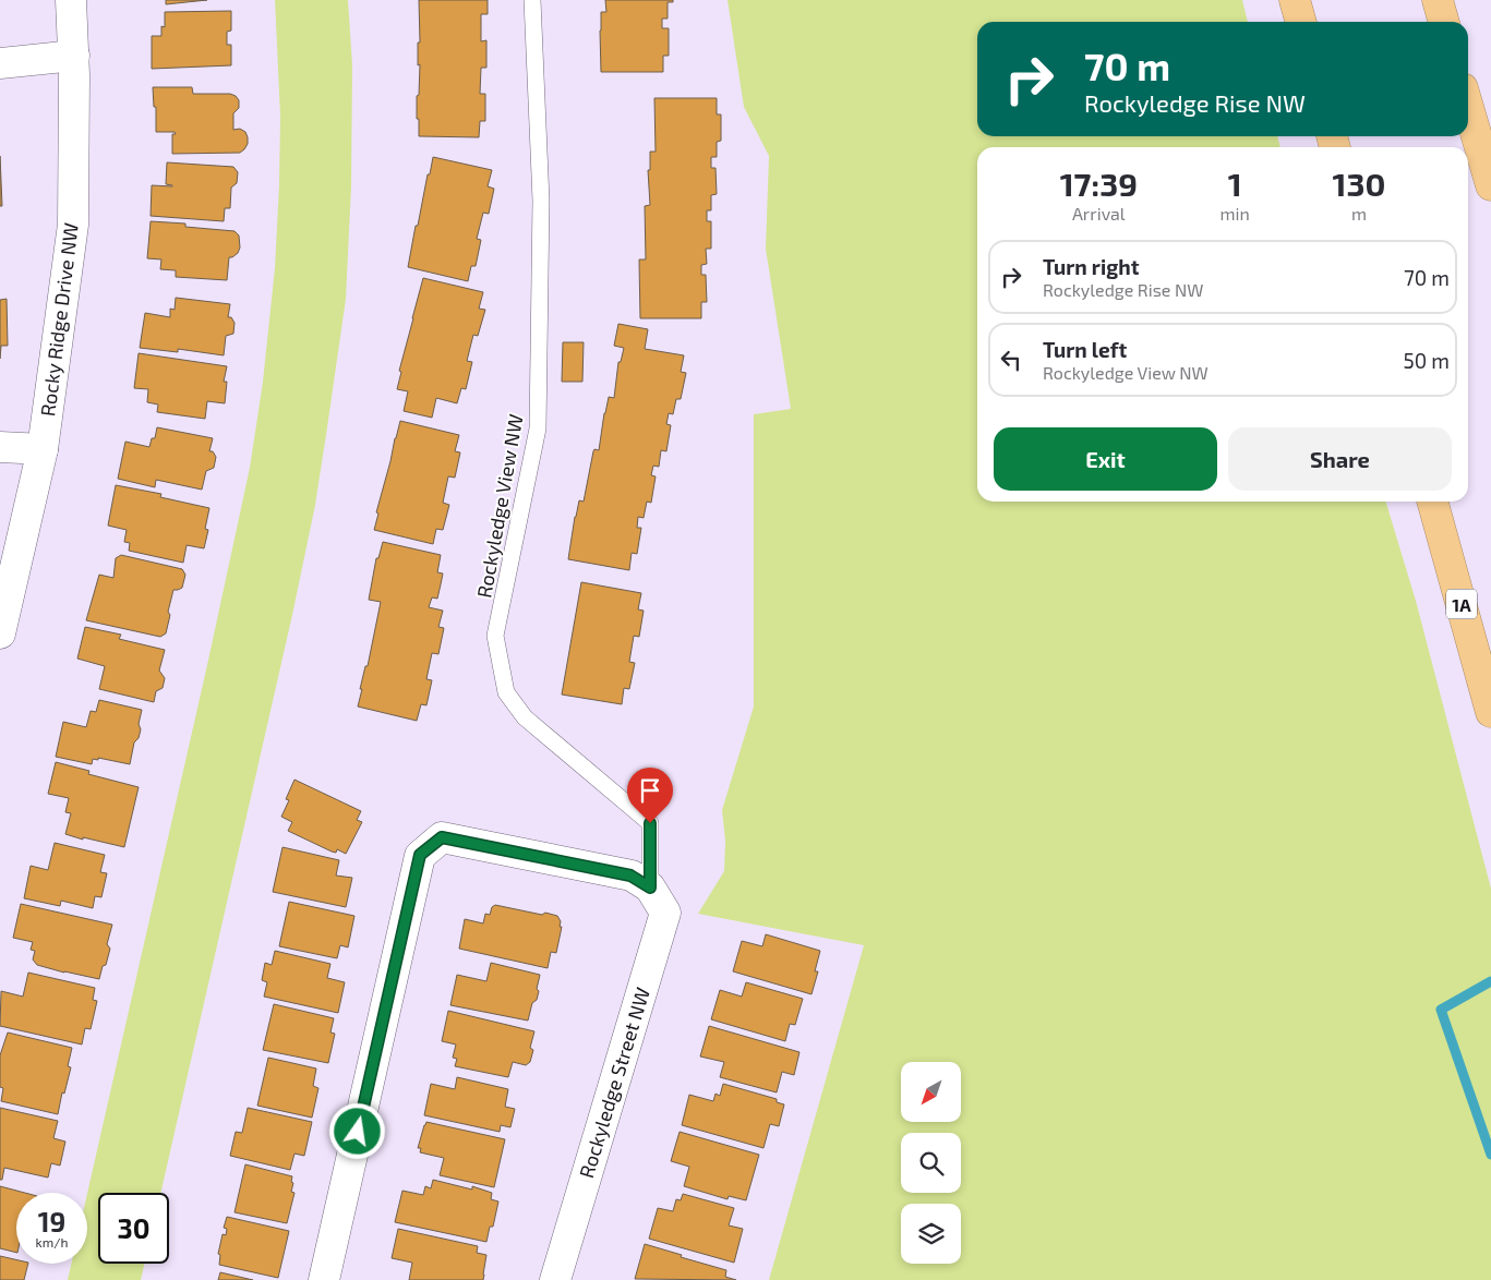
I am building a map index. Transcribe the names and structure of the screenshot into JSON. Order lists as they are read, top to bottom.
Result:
{
  "streets": {
    "highway": ["1A"],
    "street": ["Rocky Ridge Drive NW", "Rockyledge Street NW"],
    "lane": ["Rockyledge View NW"]
  },
  "crossings": [
    ["Rockyledge View NW", "Rockyledge Street NW"]
  ],
  "north": "bottom left",
  "page": {
    "turn": ["70 m", "Rockyledge Rise NW"],
    "eta": [
      "17:39",
      "Arrival",
      "1",
      "min",
      "130",
      "m"
    ],
    "list": [
      {
        "name": "Turn right",
        "note": "Rockyledge Rise NW",
        "value": "70 m"
      },
      {
        "name": "Turn left",
        "note": "Rockyledge View NW",
        "value": "50 m"
      }
    ],
    "buttons": ["Exit", "Share"],
    "speed": "19 km/h",
    "limit": "30"
  }
}
